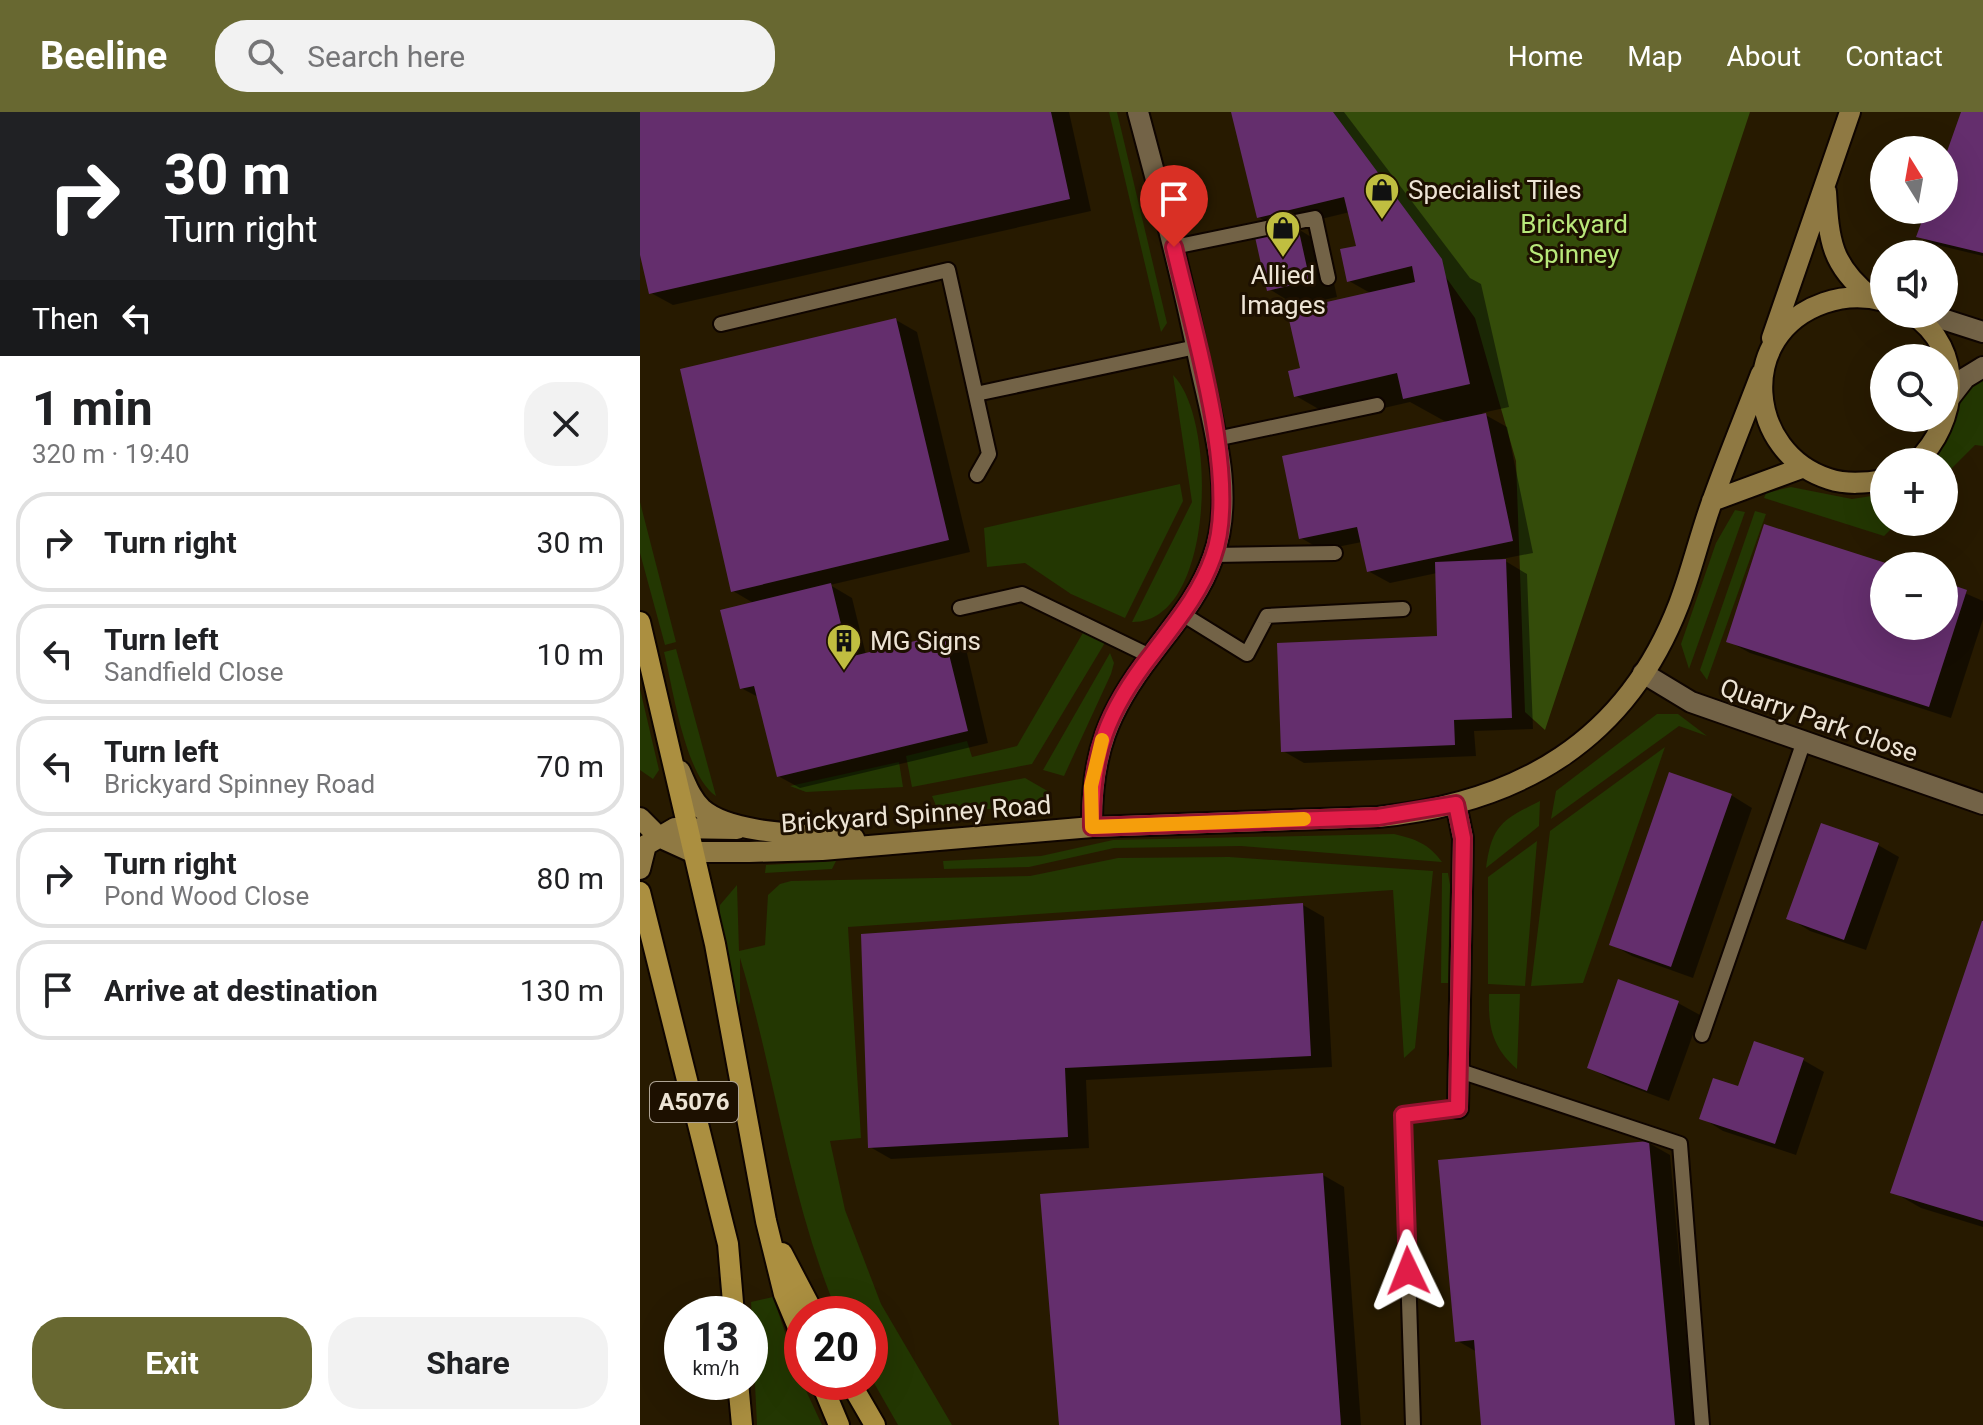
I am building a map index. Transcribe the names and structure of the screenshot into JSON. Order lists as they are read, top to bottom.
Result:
{
  "streets": {
    "main road": ["A5076"],
    "street": ["Quarry Park Close", "Brickyard Spinney Road"]
  },
  "crossings": [
    ["Quarry Park Close", "Brickyard Spinney Road"]
  ],
  "parks": ["Brickyard Spinney"],
  "places": {
    "shop": ["Specialist Tiles", "Allied Images"],
    "building": ["MG Signs"]
  },
  "north": "top",
  "page": {
    "header": "Beeline",
    "search": "Search here",
    "nav": [
      "Home",
      "Map",
      "About",
      "Contact"
    ],
    "turn": ["30 m", "Turn right"],
    "map_buttons": ["+", "−"],
    "then": "Then",
    "heading": ["1 min", "320 m · 19:40"],
    "list": [
      {
        "name": "Turn right",
        "value": "30 m"
      },
      {
        "name": "Turn left",
        "note": "Sandfield Close",
        "value": "10 m"
      },
      {
        "name": "Turn left",
        "note": "Brickyard Spinney Road",
        "value": "70 m"
      },
      {
        "name": "Turn right",
        "note": "Pond Wood Close",
        "value": "80 m"
      },
      {
        "name": "Arrive at destination",
        "value": "130 m"
      }
    ],
    "speed": "13 km/h",
    "limit": "20",
    "buttons": ["Exit", "Share"]
  }
}
